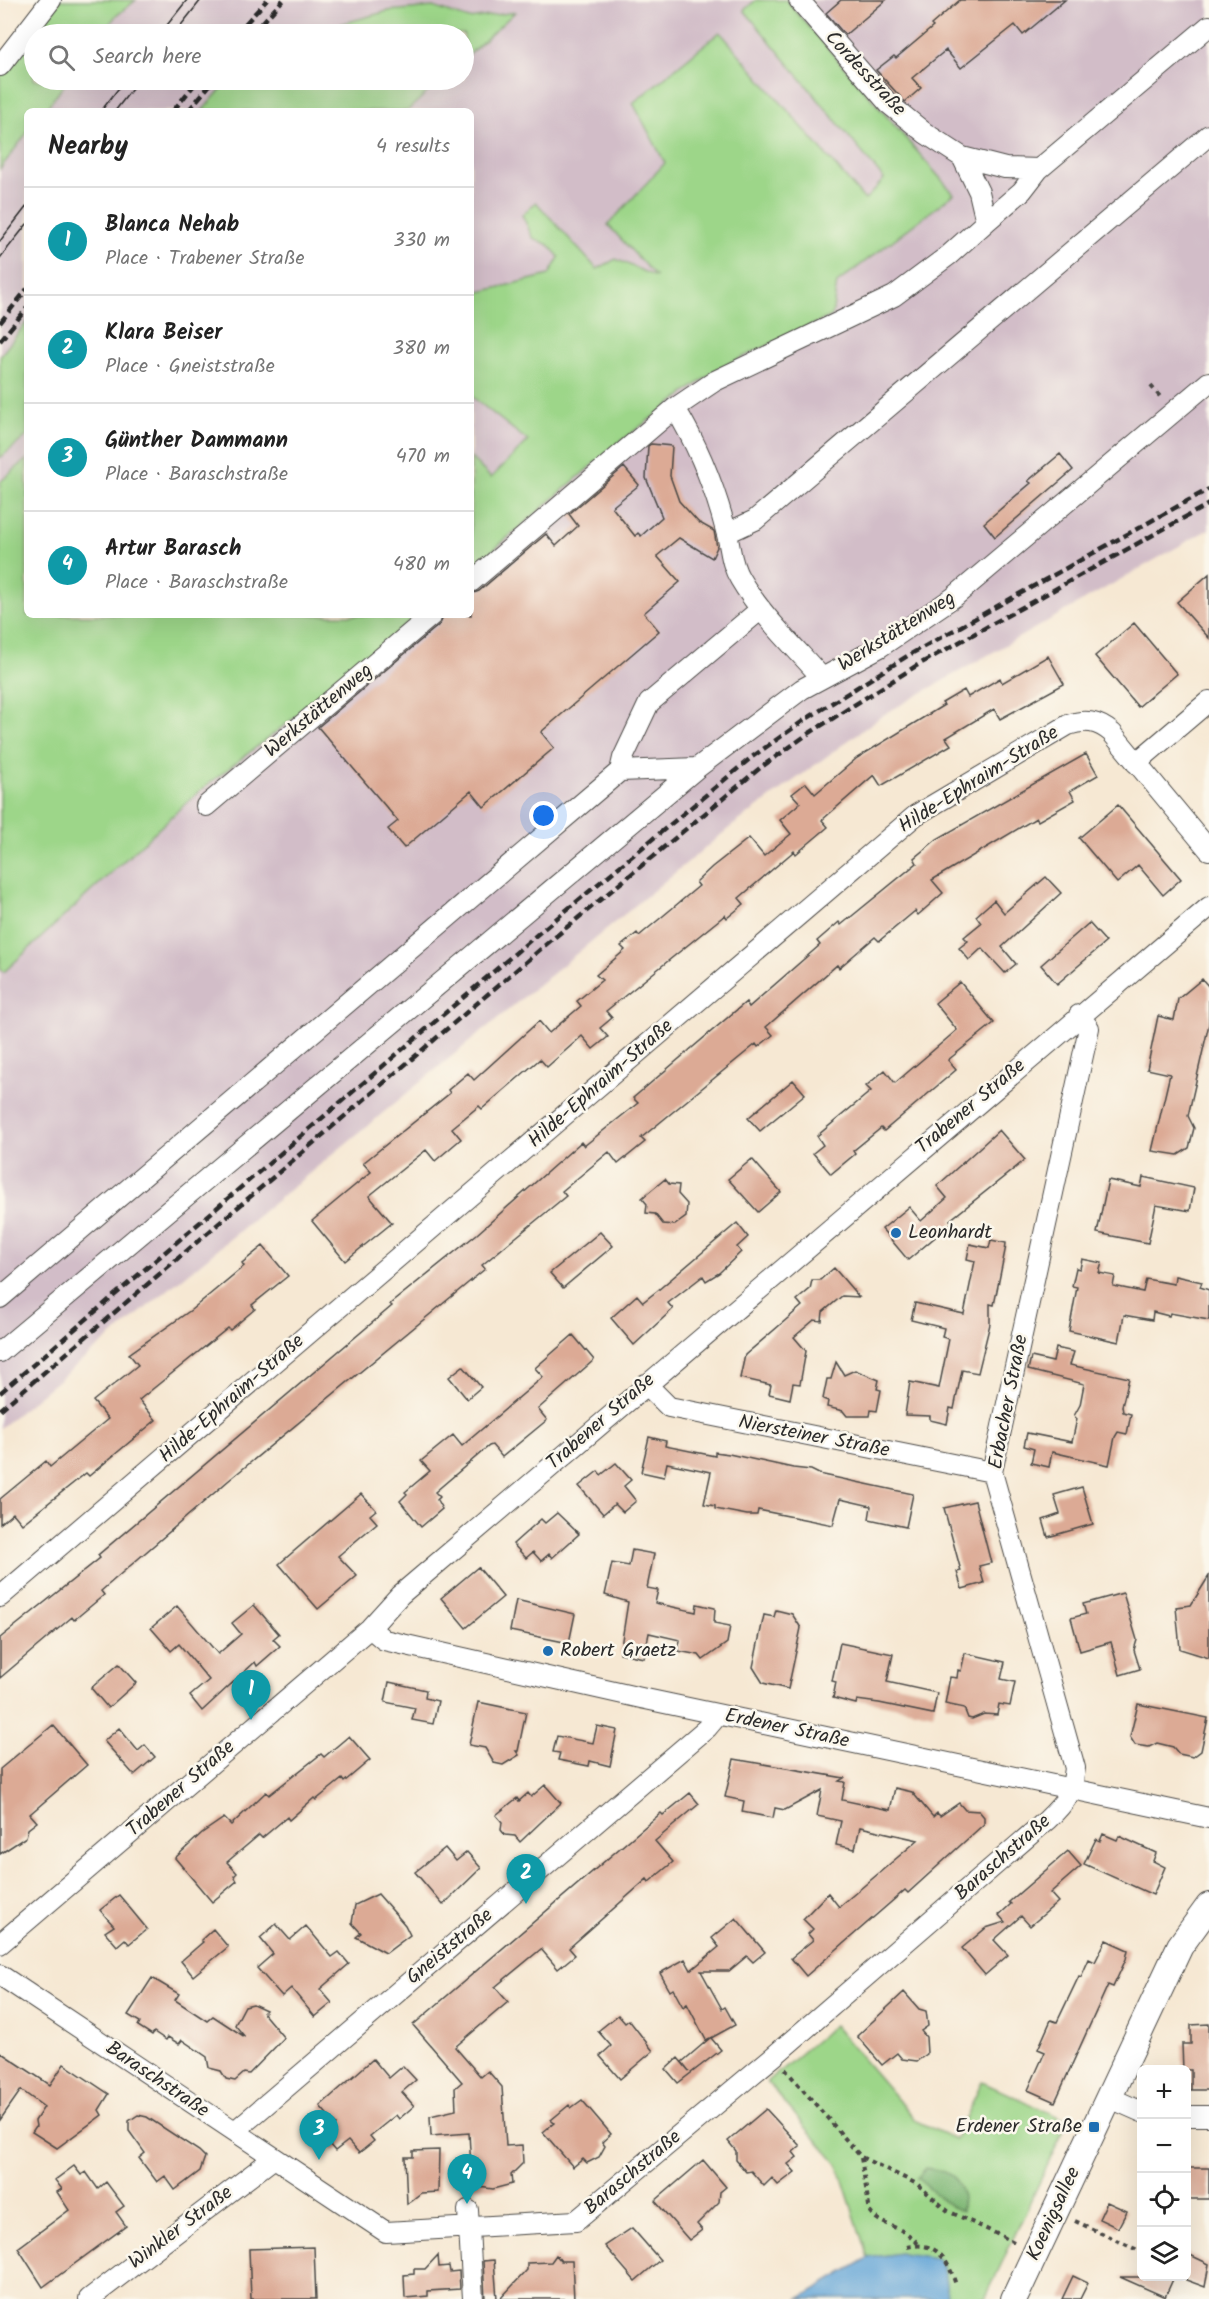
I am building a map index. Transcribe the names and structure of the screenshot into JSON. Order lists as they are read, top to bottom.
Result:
{
  "streets": {
    "main road": ["Koenigsallee"],
    "street": [
      "Cordesstraße",
      "Werkstättenweg",
      "Hilde-Ephraim-Straße",
      "Trabener Straße",
      "Erbacher Straße",
      "Niersteiner Straße",
      "Erdener Straße",
      "Baraschstraße",
      "Gneiststraße",
      "Winkler Straße"
    ]
  },
  "crossings": [
    ["Trabener Straße", "Erbacher Straße"],
    ["Trabener Straße", "Niersteiner Straße"],
    ["Trabener Straße", "Erdener Straße"],
    ["Erbacher Straße", "Niersteiner Straße"],
    ["Erbacher Straße", "Erdener Straße"],
    ["Erbacher Straße", "Baraschstraße"],
    ["Erdener Straße", "Baraschstraße"],
    ["Erdener Straße", "Gneiststraße"],
    ["Baraschstraße", "Gneiststraße"],
    ["Baraschstraße", "Winkler Straße"]
  ],
  "places": {
    "other": ["Leonhardt", "Robert Graetz"],
    "transit": ["Erdener Straße"]
  },
  "page": {
    "search": "Search here",
    "heading": ["Nearby", "4 results"],
    "list": [
      {
        "mark": "1",
        "name": "Blanca Nehab",
        "note": "Place · Trabener Straße",
        "value": "330 m"
      },
      {
        "mark": "2",
        "name": "Klara Beiser",
        "note": "Place · Gneiststraße",
        "value": "380 m"
      },
      {
        "mark": "3",
        "name": "Günther Dammann",
        "note": "Place · Baraschstraße",
        "value": "470 m"
      },
      {
        "mark": "4",
        "name": "Artur Barasch",
        "note": "Place · Baraschstraße",
        "value": "480 m"
      }
    ],
    "pins": [
      "1",
      "2",
      "3",
      "4"
    ],
    "map_buttons": ["+", "−"]
  }
}
